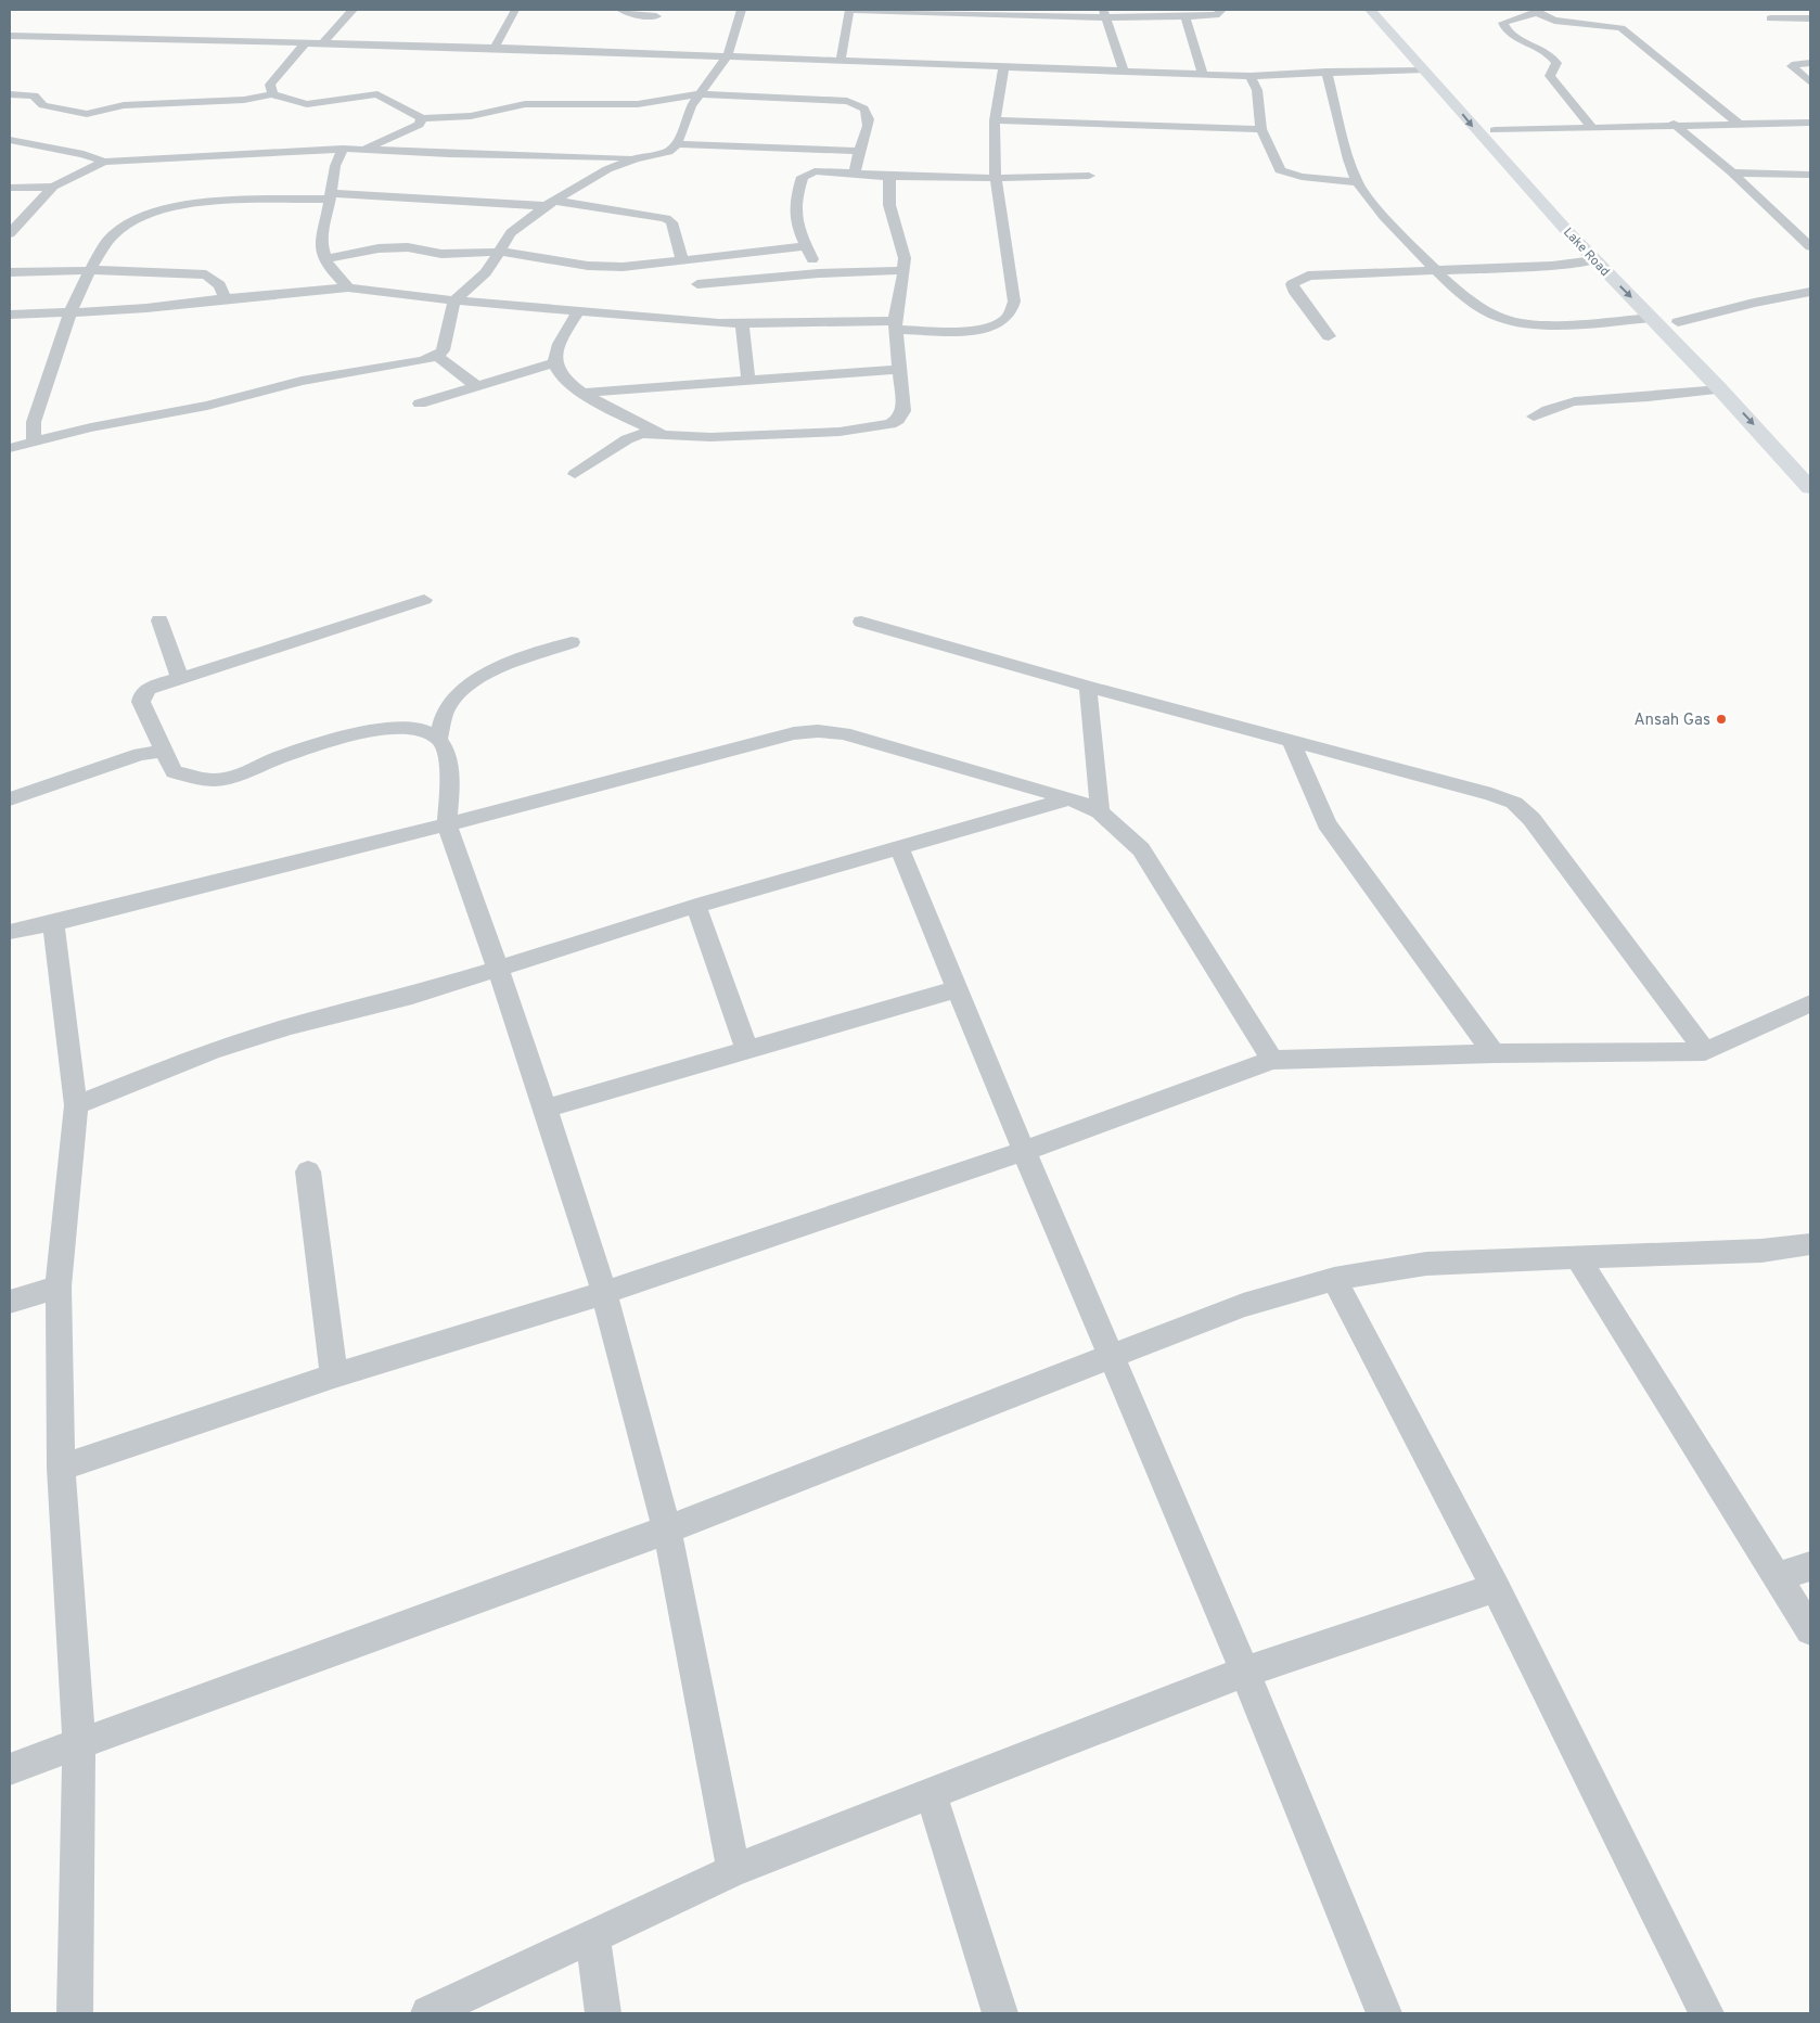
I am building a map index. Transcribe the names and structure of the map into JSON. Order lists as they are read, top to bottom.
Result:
{
  "streets": {
    "main road": ["Lake Road"]
  },
  "places": ["Ansah Gas"]
}
